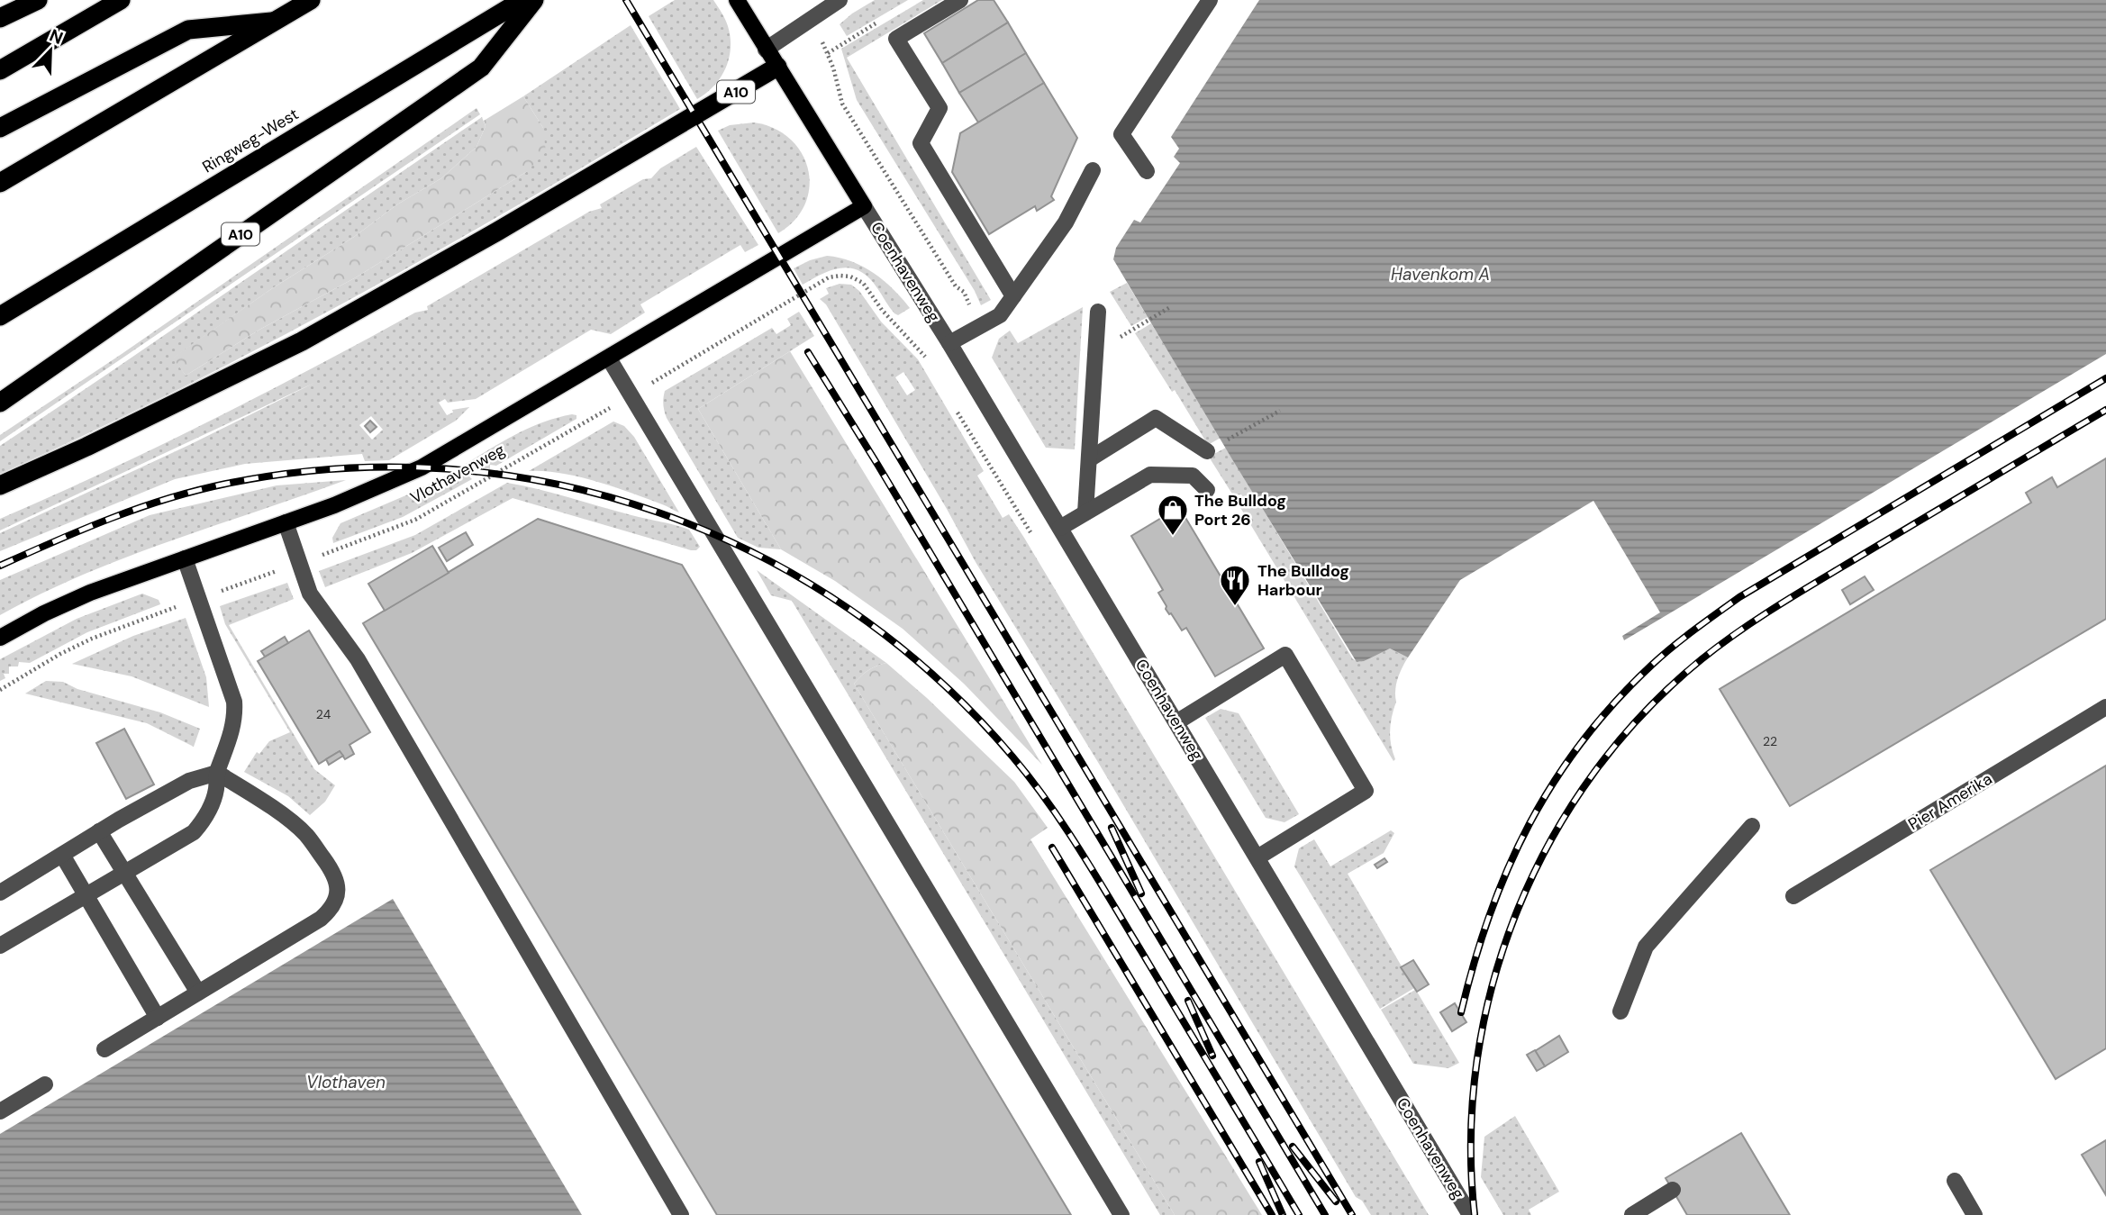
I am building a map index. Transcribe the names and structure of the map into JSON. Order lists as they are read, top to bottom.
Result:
{
  "streets": {
    "highway": ["A10", "Ringweg-West"],
    "main road": ["Vlothavenweg"],
    "street": ["Coenhavenweg", "Pier Amerika"]
  },
  "crossings": [
    ["Coenhavenweg", "Vlothavenweg"]
  ],
  "water": ["Havenkom A", "Vlothaven"],
  "places": {
    "shop": ["The Bulldog Port 26"],
    "restaurant": ["The Bulldog Harbour"]
  },
  "house_numbers": ["24", "22"],
  "north": "top right"
}
